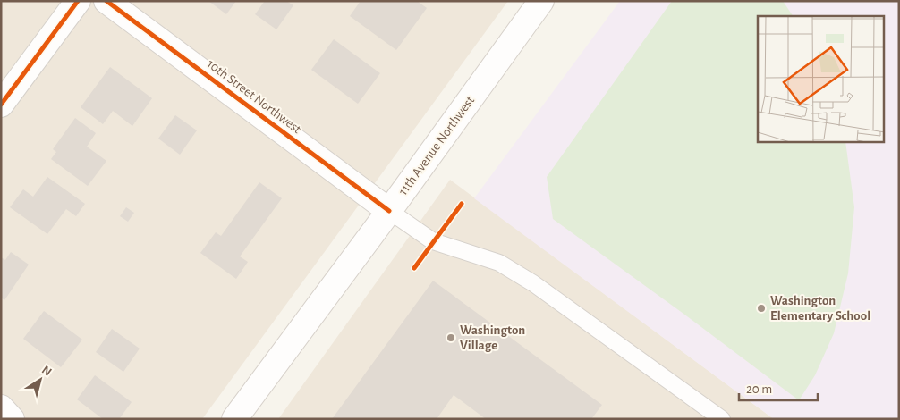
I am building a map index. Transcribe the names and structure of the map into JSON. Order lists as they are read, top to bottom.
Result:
{
  "streets": {
    "main road": ["10th Street Northwest", "11th Avenue Northwest"]
  },
  "crossings": [
    ["10th Street Northwest", "11th Avenue Northwest"]
  ],
  "places": ["Washington Elementary School", "Washington Village"],
  "scale_bar": "20 m",
  "north": "top right"
}
